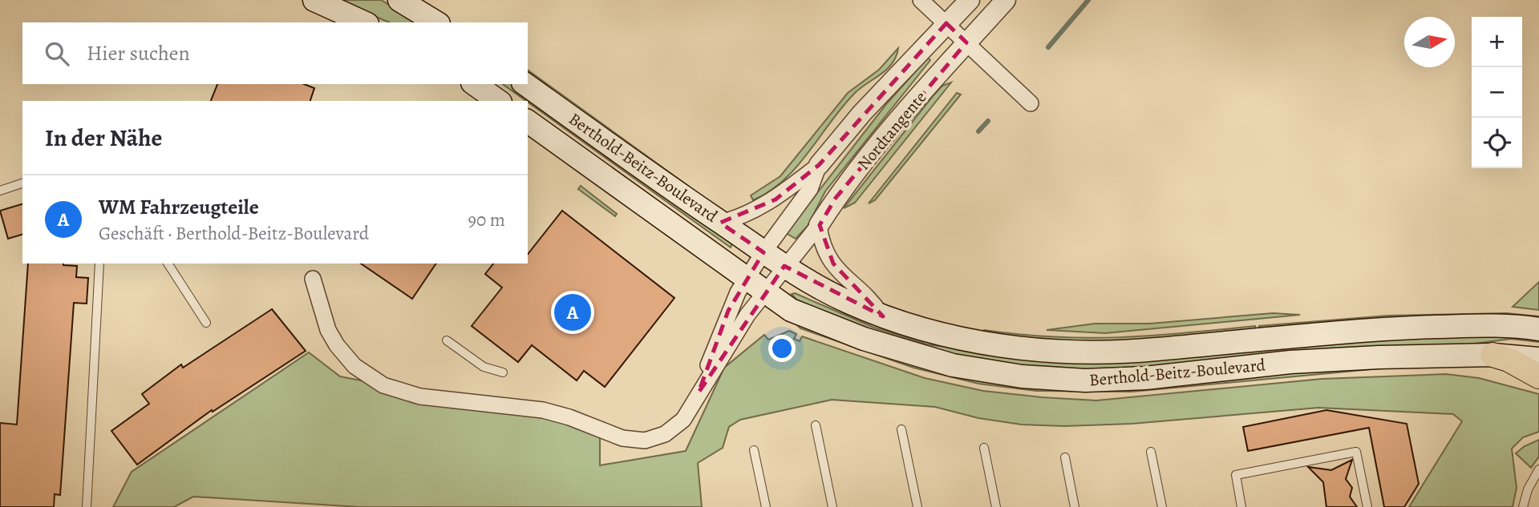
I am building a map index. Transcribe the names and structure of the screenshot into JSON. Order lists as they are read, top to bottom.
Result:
{
  "streets": {
    "main road": ["Berthold-Beitz-Boulevard"],
    "street": ["Nordtangente"]
  },
  "crossings": [
    ["Nordtangente", "Berthold-Beitz-Boulevard"]
  ],
  "north": "right",
  "page": {
    "map_buttons": ["+", "−"],
    "search": "Hier suchen",
    "heading": "In der Nähe",
    "list": [
      {
        "mark": "A",
        "name": "WM Fahrzeugteile",
        "note": "Geschäft · Berthold-Beitz-Boulevard",
        "value": "90 m"
      }
    ],
    "pins": "A"
  }
}
